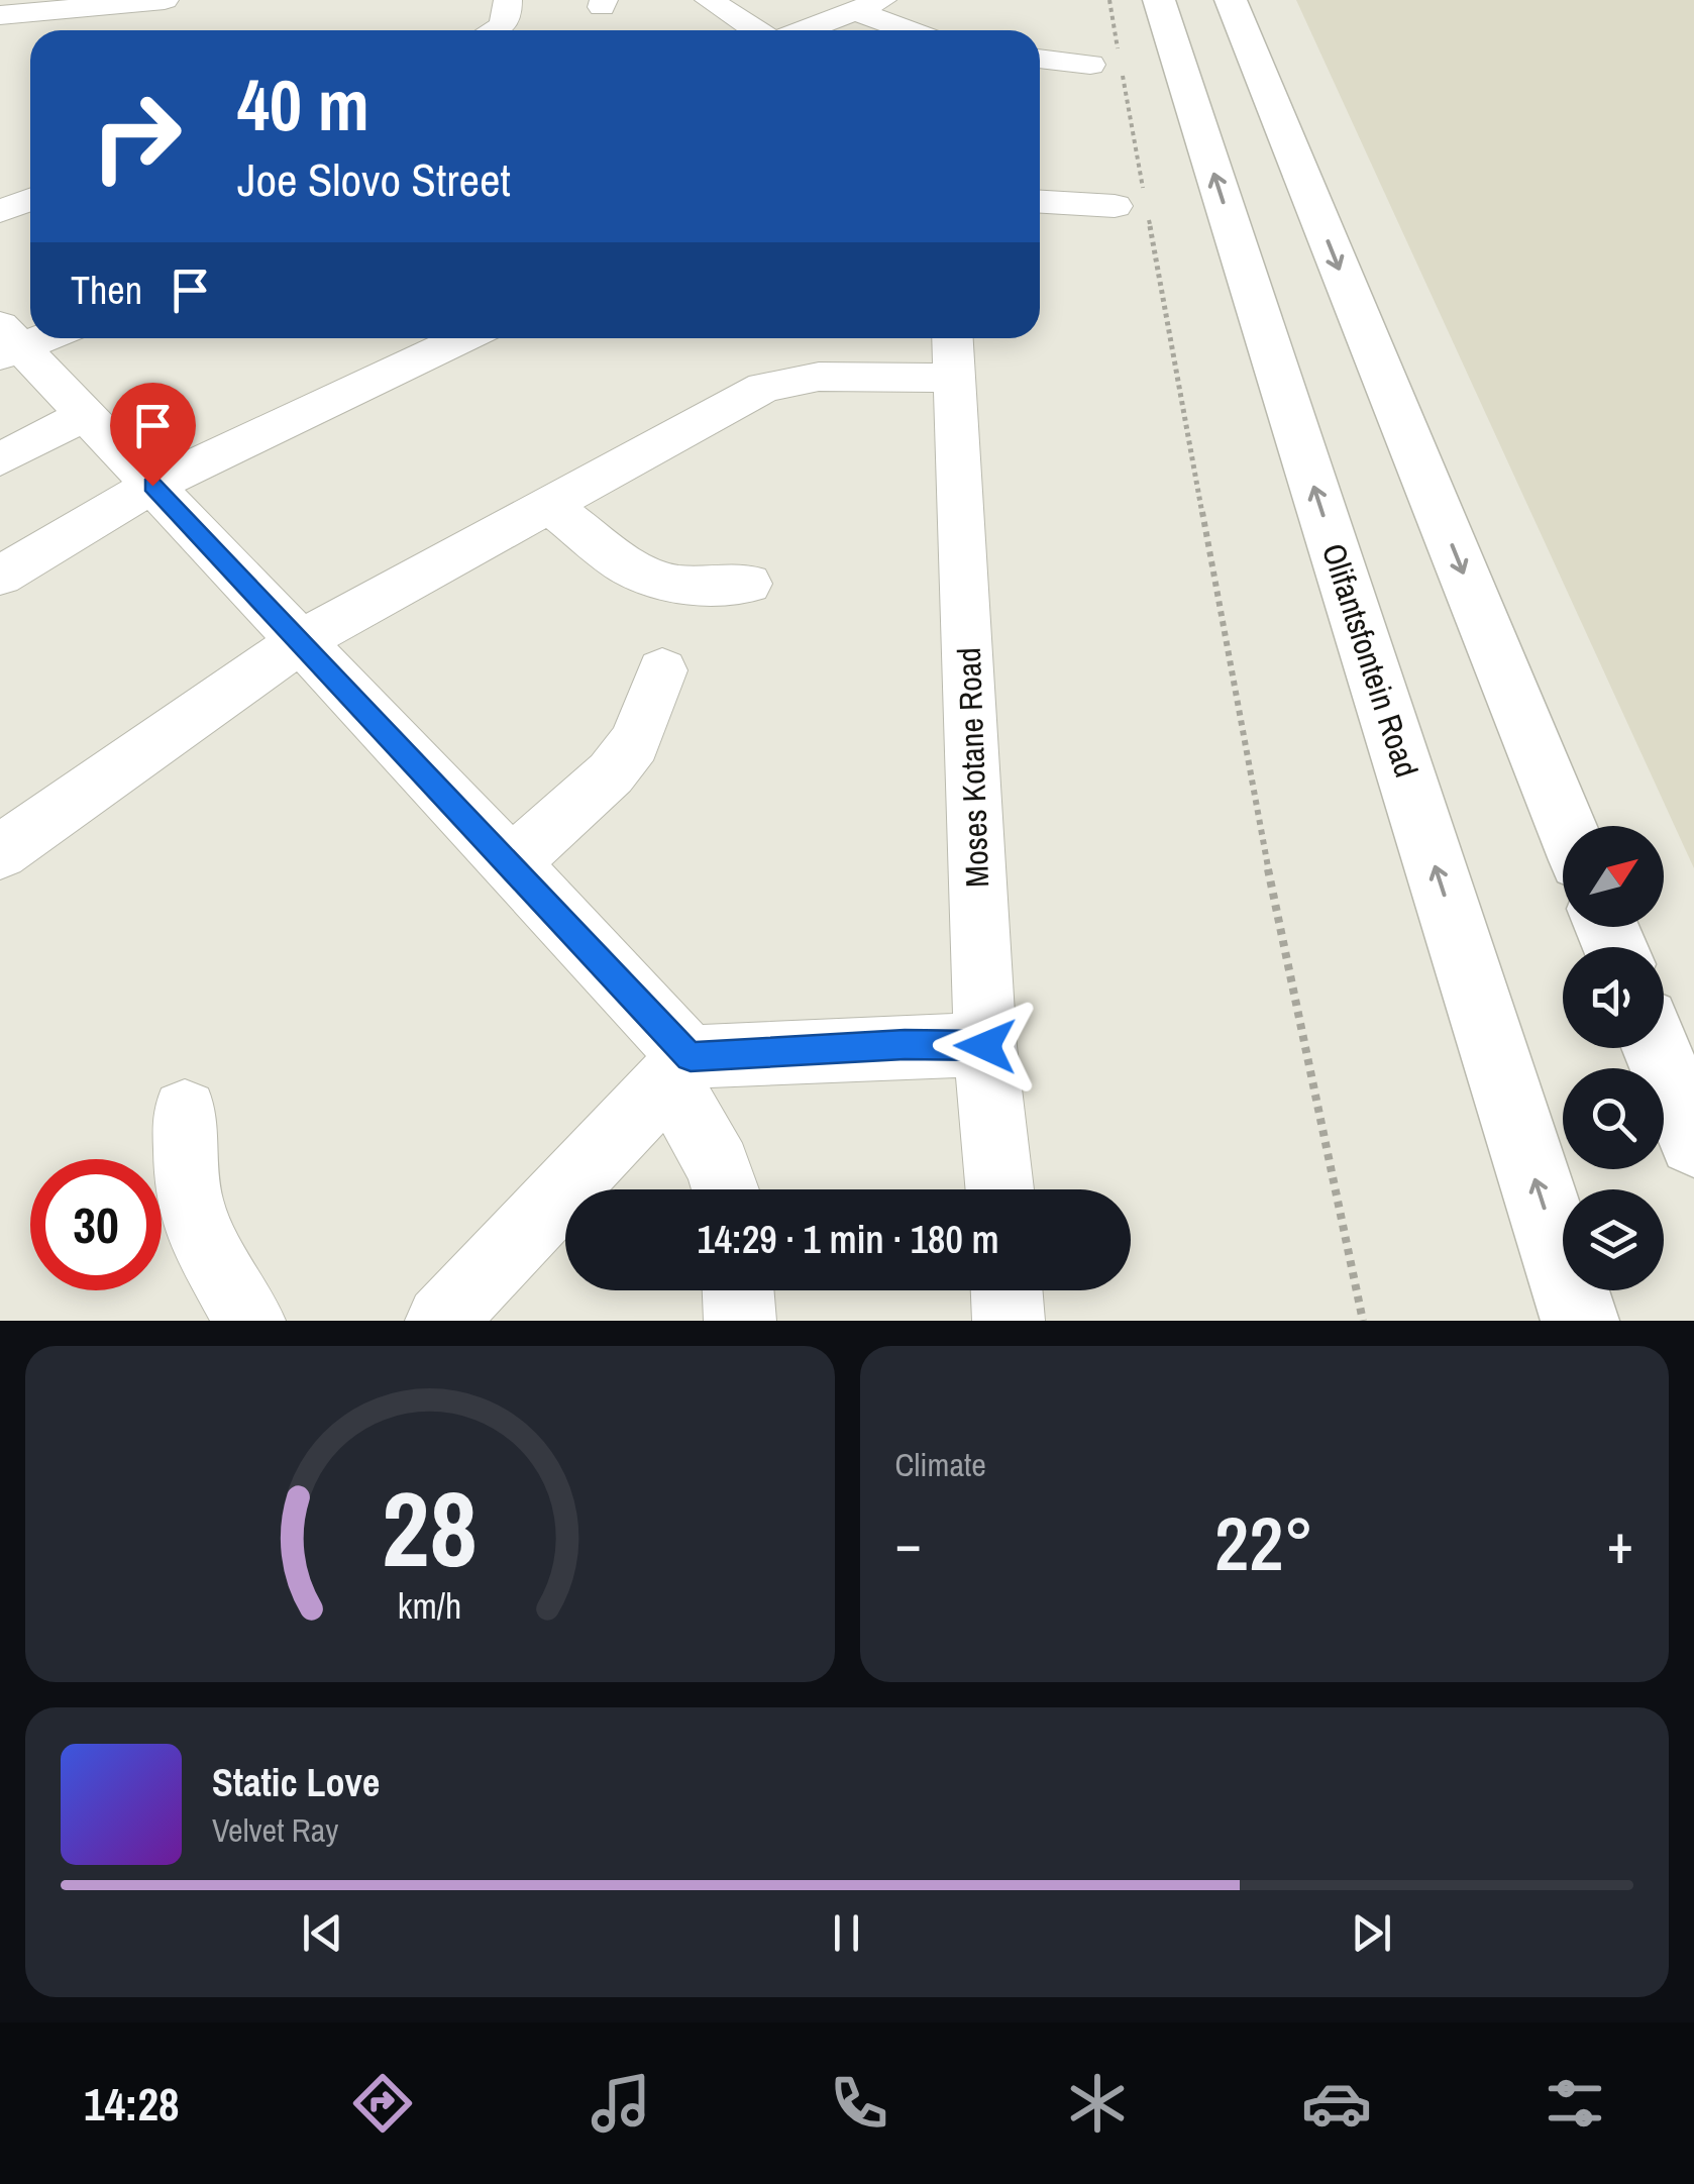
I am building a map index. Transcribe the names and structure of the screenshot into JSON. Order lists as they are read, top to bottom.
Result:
{
  "streets": {
    "main road": ["Olifantsfontein Road"],
    "street": ["Moses Kotane Road"]
  },
  "north": "top right",
  "page": {
    "turn": ["40 m", "Joe Slovo Street"],
    "then": "Then",
    "limit": "30",
    "trip": "14:29 · 1 min · 180 m",
    "tile": "Climate",
    "heat": ["−", "22°", "+"],
    "song": ["Static Love", "Velvet Ray"],
    "tabs": "14:28",
    "gauge": ["28", "km/h"]
  }
}
